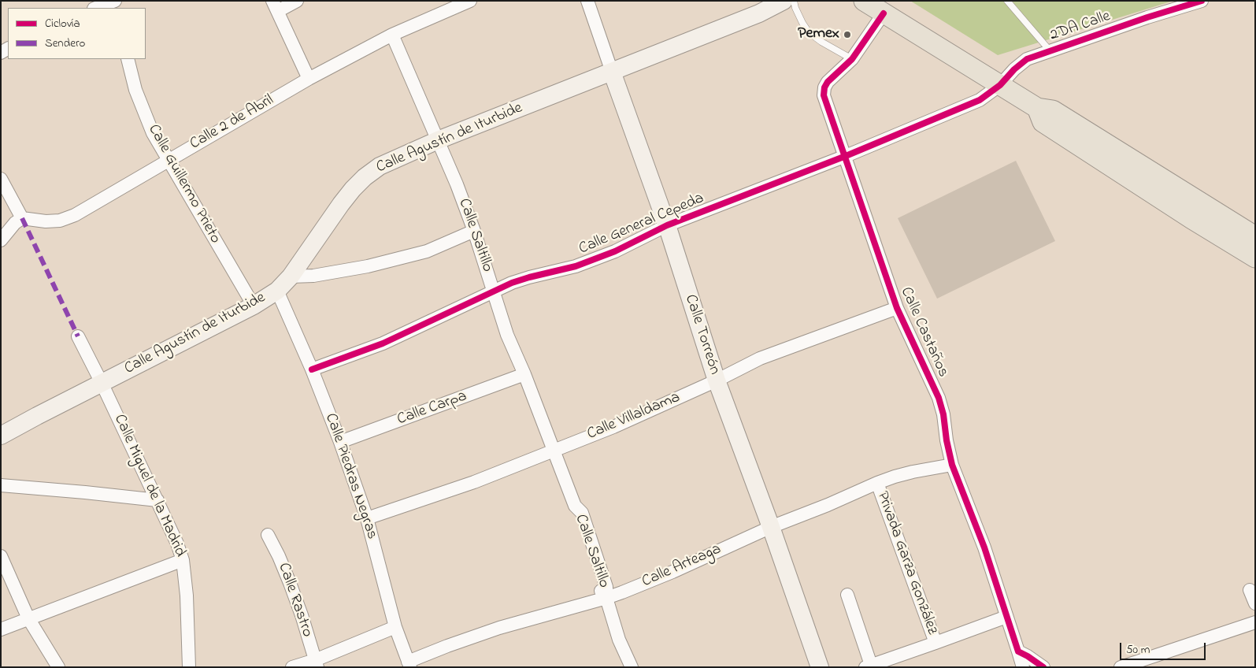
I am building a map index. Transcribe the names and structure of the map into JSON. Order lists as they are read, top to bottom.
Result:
{
  "streets": {
    "main road": ["Calle Agustín de Iturbide", "Calle Torreón"],
    "street": [
      "2DA Calle",
      "Calle 2 de Abril",
      "Calle Guillermo Prieto",
      "Calle General Cepeda",
      "Calle Saltillo",
      "Calle Castaños",
      "Calle Carpa",
      "Calle Villaldama",
      "Calle Piedras Negras",
      "Calle Miguel de la Madrid",
      "Privada Garza González",
      "Calle Arteaga",
      "Calle Rastro"
    ]
  },
  "crossings": [
    ["2DA Calle", "Calle General Cepeda"],
    ["Calle 2 de Abril", "Calle Guillermo Prieto"],
    ["Calle 2 de Abril", "Calle Saltillo"],
    ["Calle Agustín de Iturbide", "Calle Guillermo Prieto"],
    ["Calle Agustín de Iturbide", "Calle Saltillo"],
    ["Calle Agustín de Iturbide", "Calle Torreón"],
    ["Calle Agustín de Iturbide", "Calle Piedras Negras"],
    ["Calle Agustín de Iturbide", "Calle Miguel de la Madrid"],
    ["Calle General Cepeda", "Calle Saltillo"],
    ["Calle General Cepeda", "Calle Castaños"],
    ["Calle General Cepeda", "Calle Torreón"],
    ["Calle General Cepeda", "Calle Piedras Negras"],
    ["Calle Saltillo", "Calle Carpa"],
    ["Calle Saltillo", "Calle Villaldama"],
    ["Calle Saltillo", "Calle Arteaga"],
    ["Calle Castaños", "Calle Villaldama"],
    ["Calle Castaños", "Calle Arteaga"],
    ["Calle Torreón", "Calle Villaldama"],
    ["Calle Torreón", "Calle Arteaga"],
    ["Calle Carpa", "Calle Piedras Negras"],
    ["Calle Villaldama", "Calle Piedras Negras"],
    ["Calle Piedras Negras", "Calle Arteaga"],
    ["Privada Garza González", "Calle Arteaga"]
  ],
  "places": ["Pemex"],
  "legend": ["Ciclovía", "Sendero"],
  "scale_bar": "50 m"
}
